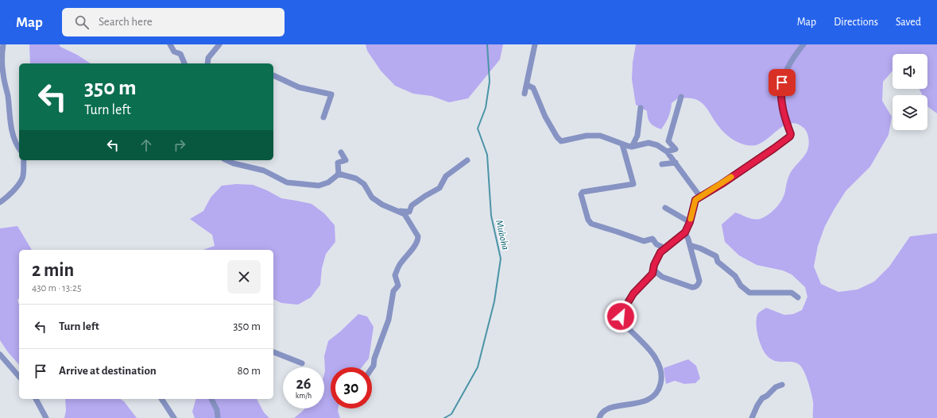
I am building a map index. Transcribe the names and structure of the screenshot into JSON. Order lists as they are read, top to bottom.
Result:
{
  "water": ["Muboha"],
  "page": {
    "header": "Map",
    "search": "Search here",
    "nav": ["Map", "Directions", "Saved"],
    "turn": ["350 m", "Turn left"],
    "heading": ["2 min", "430 m · 13:25"],
    "list": [
      {
        "name": "Turn left",
        "value": "350 m"
      },
      {
        "name": "Arrive at destination",
        "value": "80 m"
      }
    ],
    "speed": "26 km/h",
    "limit": "30"
  }
}
